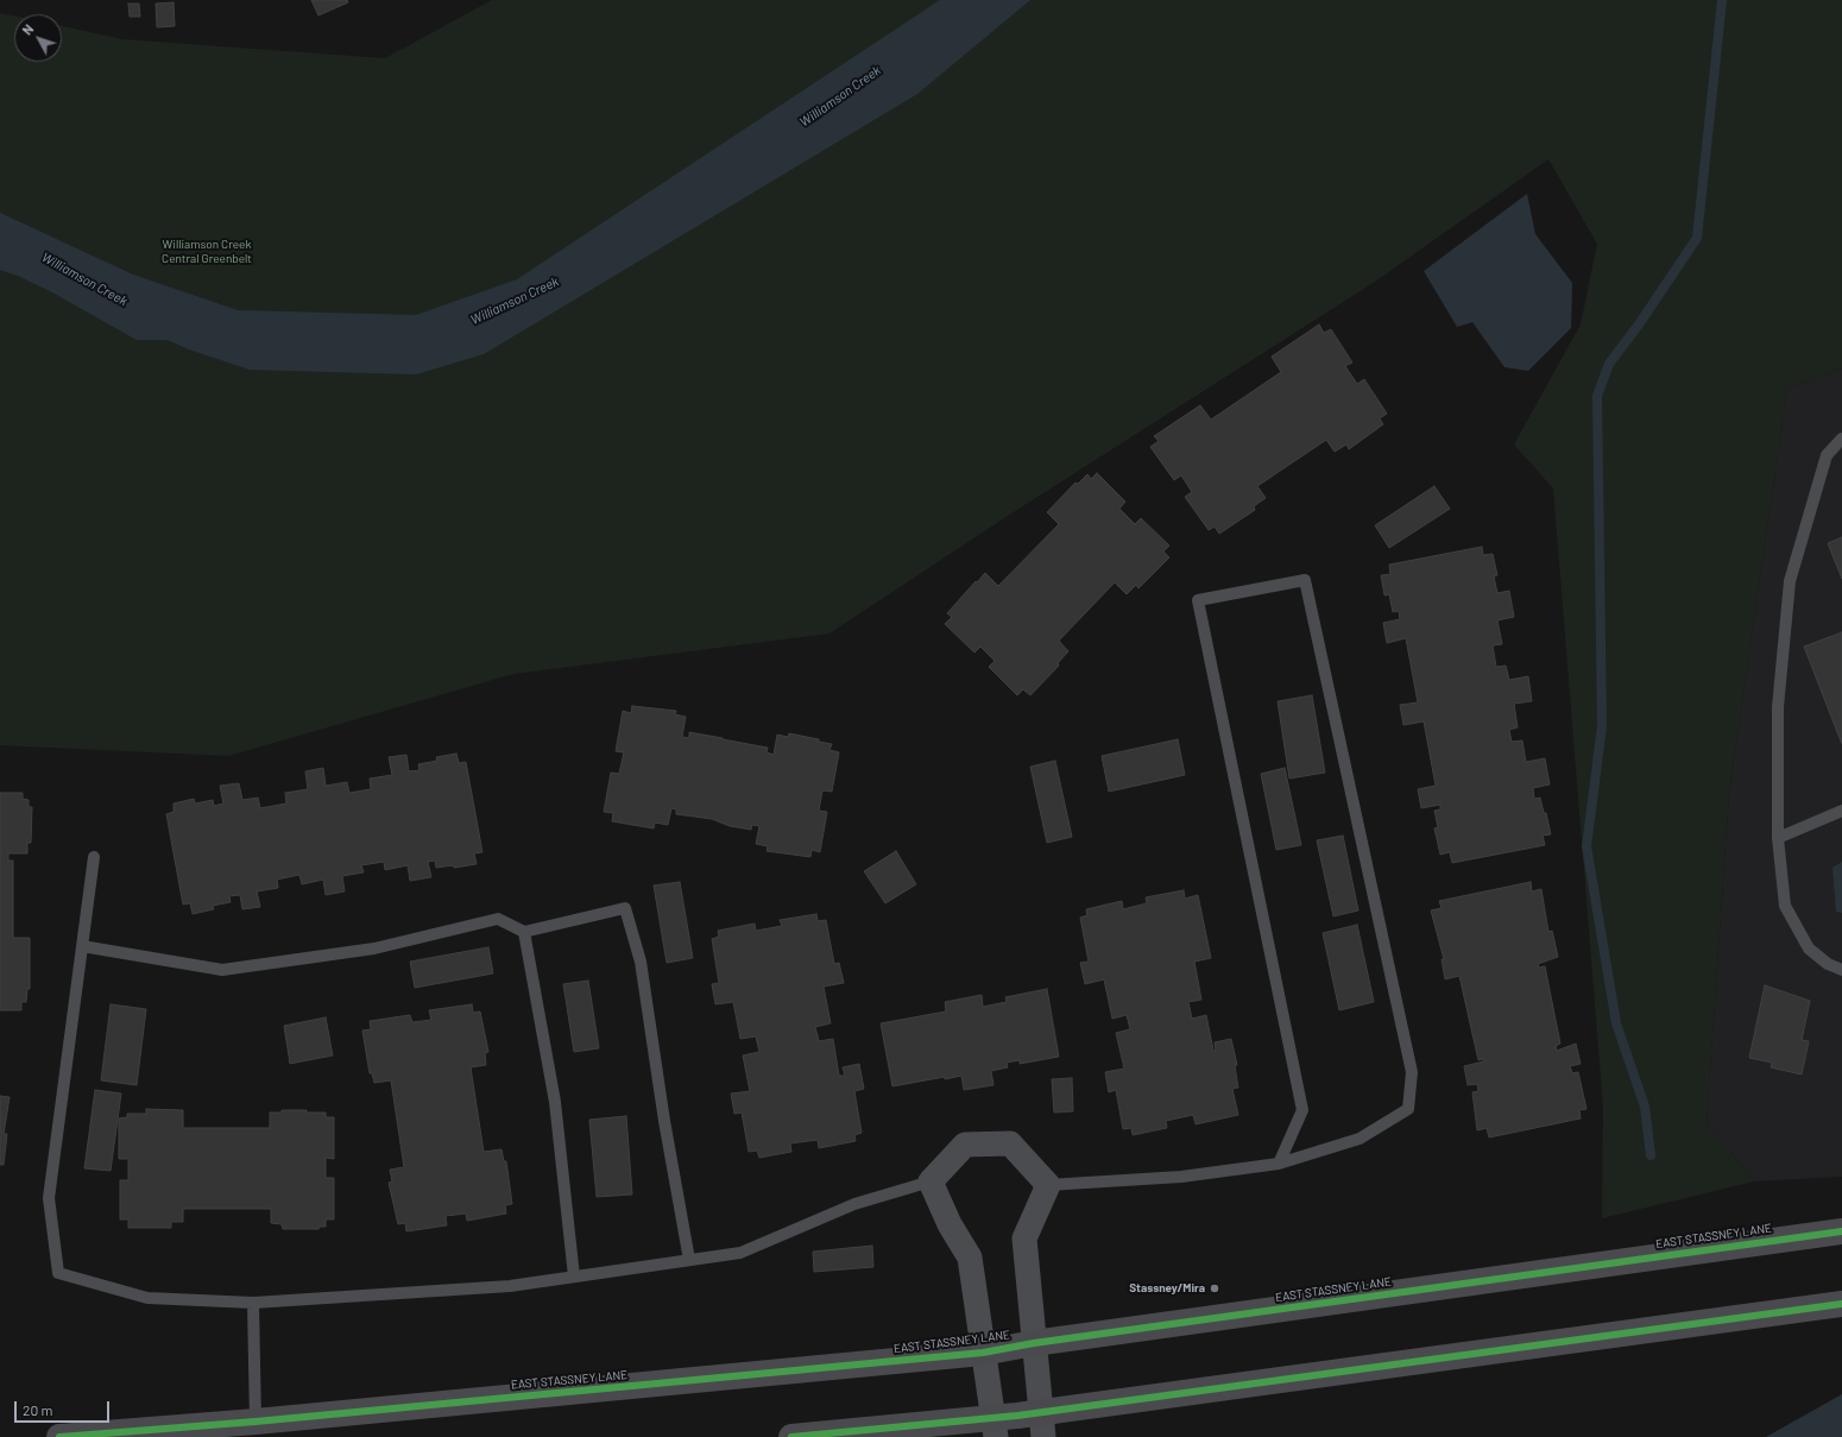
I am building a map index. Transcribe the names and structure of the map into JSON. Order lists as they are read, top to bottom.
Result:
{
  "streets": {
    "main road": ["EAST STASSNEY LANE"]
  },
  "water": ["Williamson Creek"],
  "parks": ["Williamson Creek Central Greenbelt"],
  "places": ["Stassney/Mira"],
  "scale_bar": "20 m",
  "north": "top left"
}
